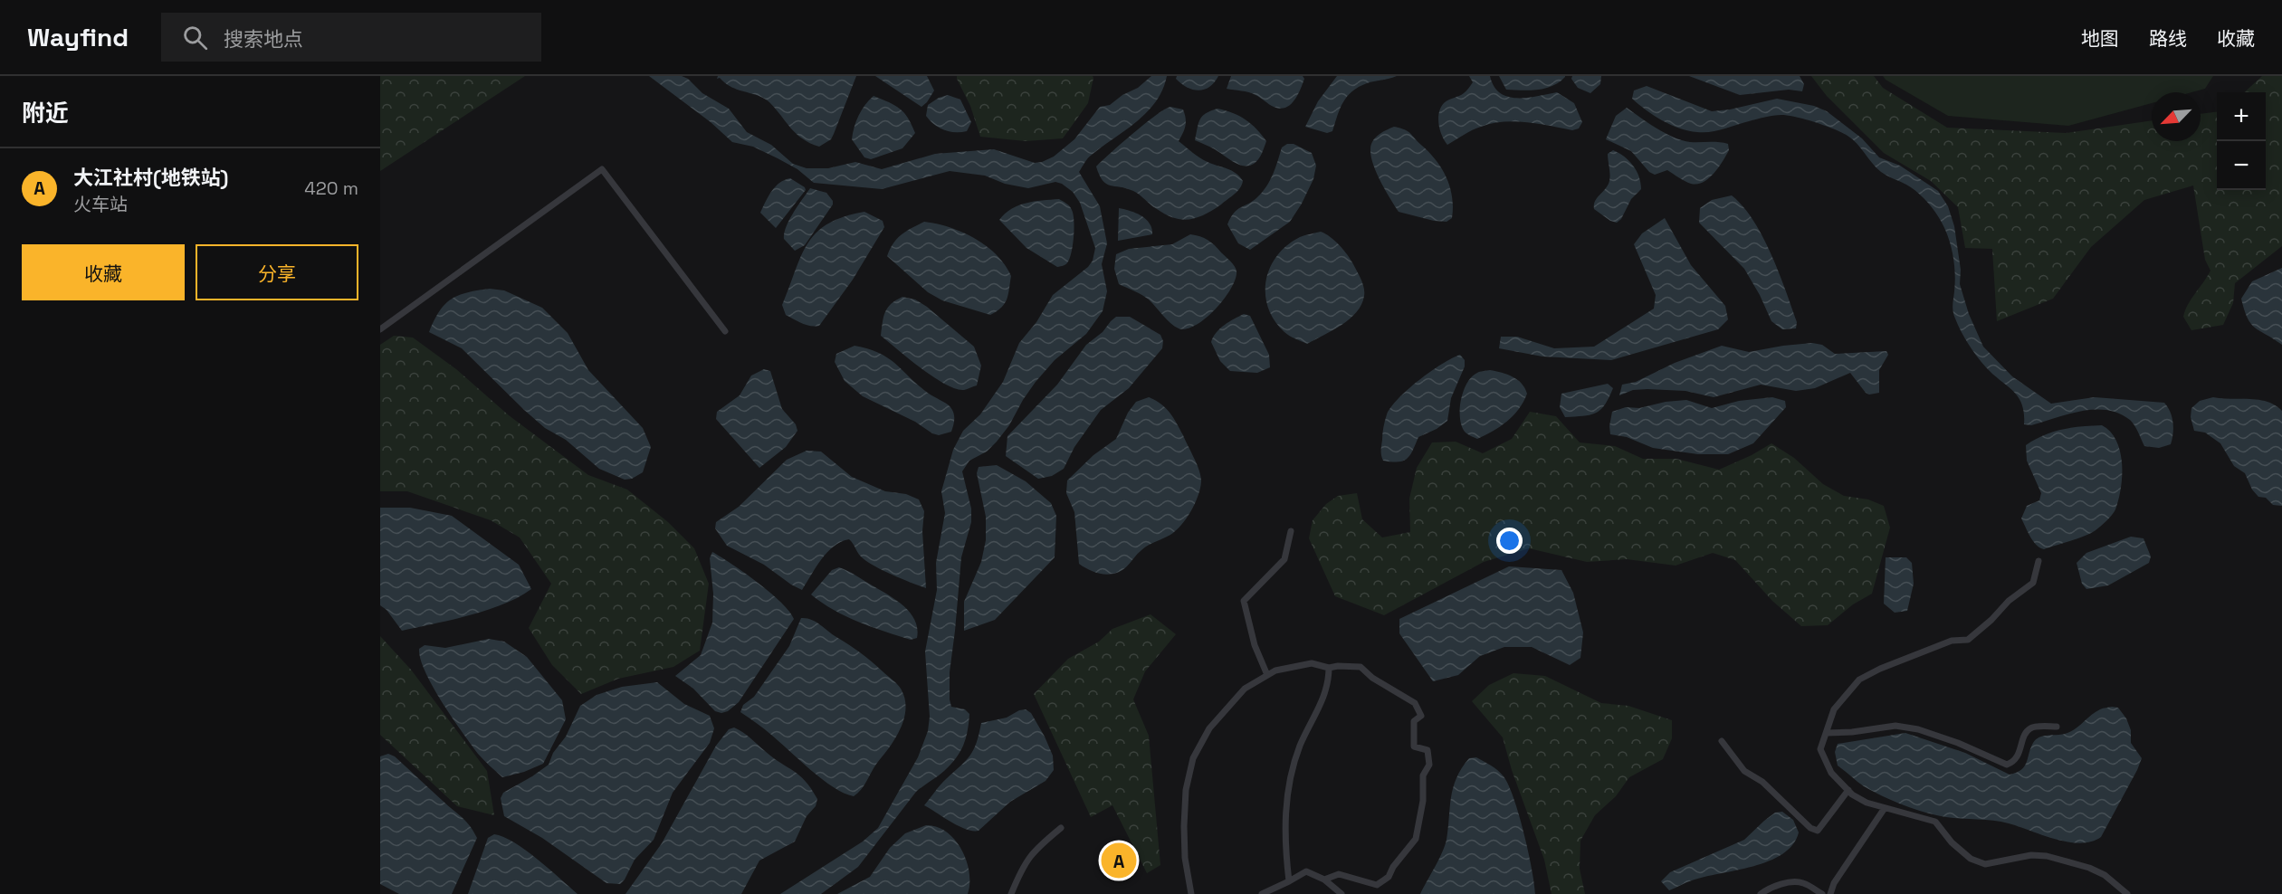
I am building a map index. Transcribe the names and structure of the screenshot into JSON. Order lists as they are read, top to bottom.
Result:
{
  "north": "bottom left",
  "page": {
    "header": "Wayfind",
    "search": "搜索地点",
    "nav": ["地图", "路线", "收藏"],
    "heading": "附近",
    "map_buttons": ["+", "−"],
    "list": [
      {
        "mark": "A",
        "name": "大江社村(地铁站)",
        "note": "火车站",
        "value": "420 m"
      }
    ],
    "buttons": ["收藏", "分享"],
    "pins": "A"
  }
}
